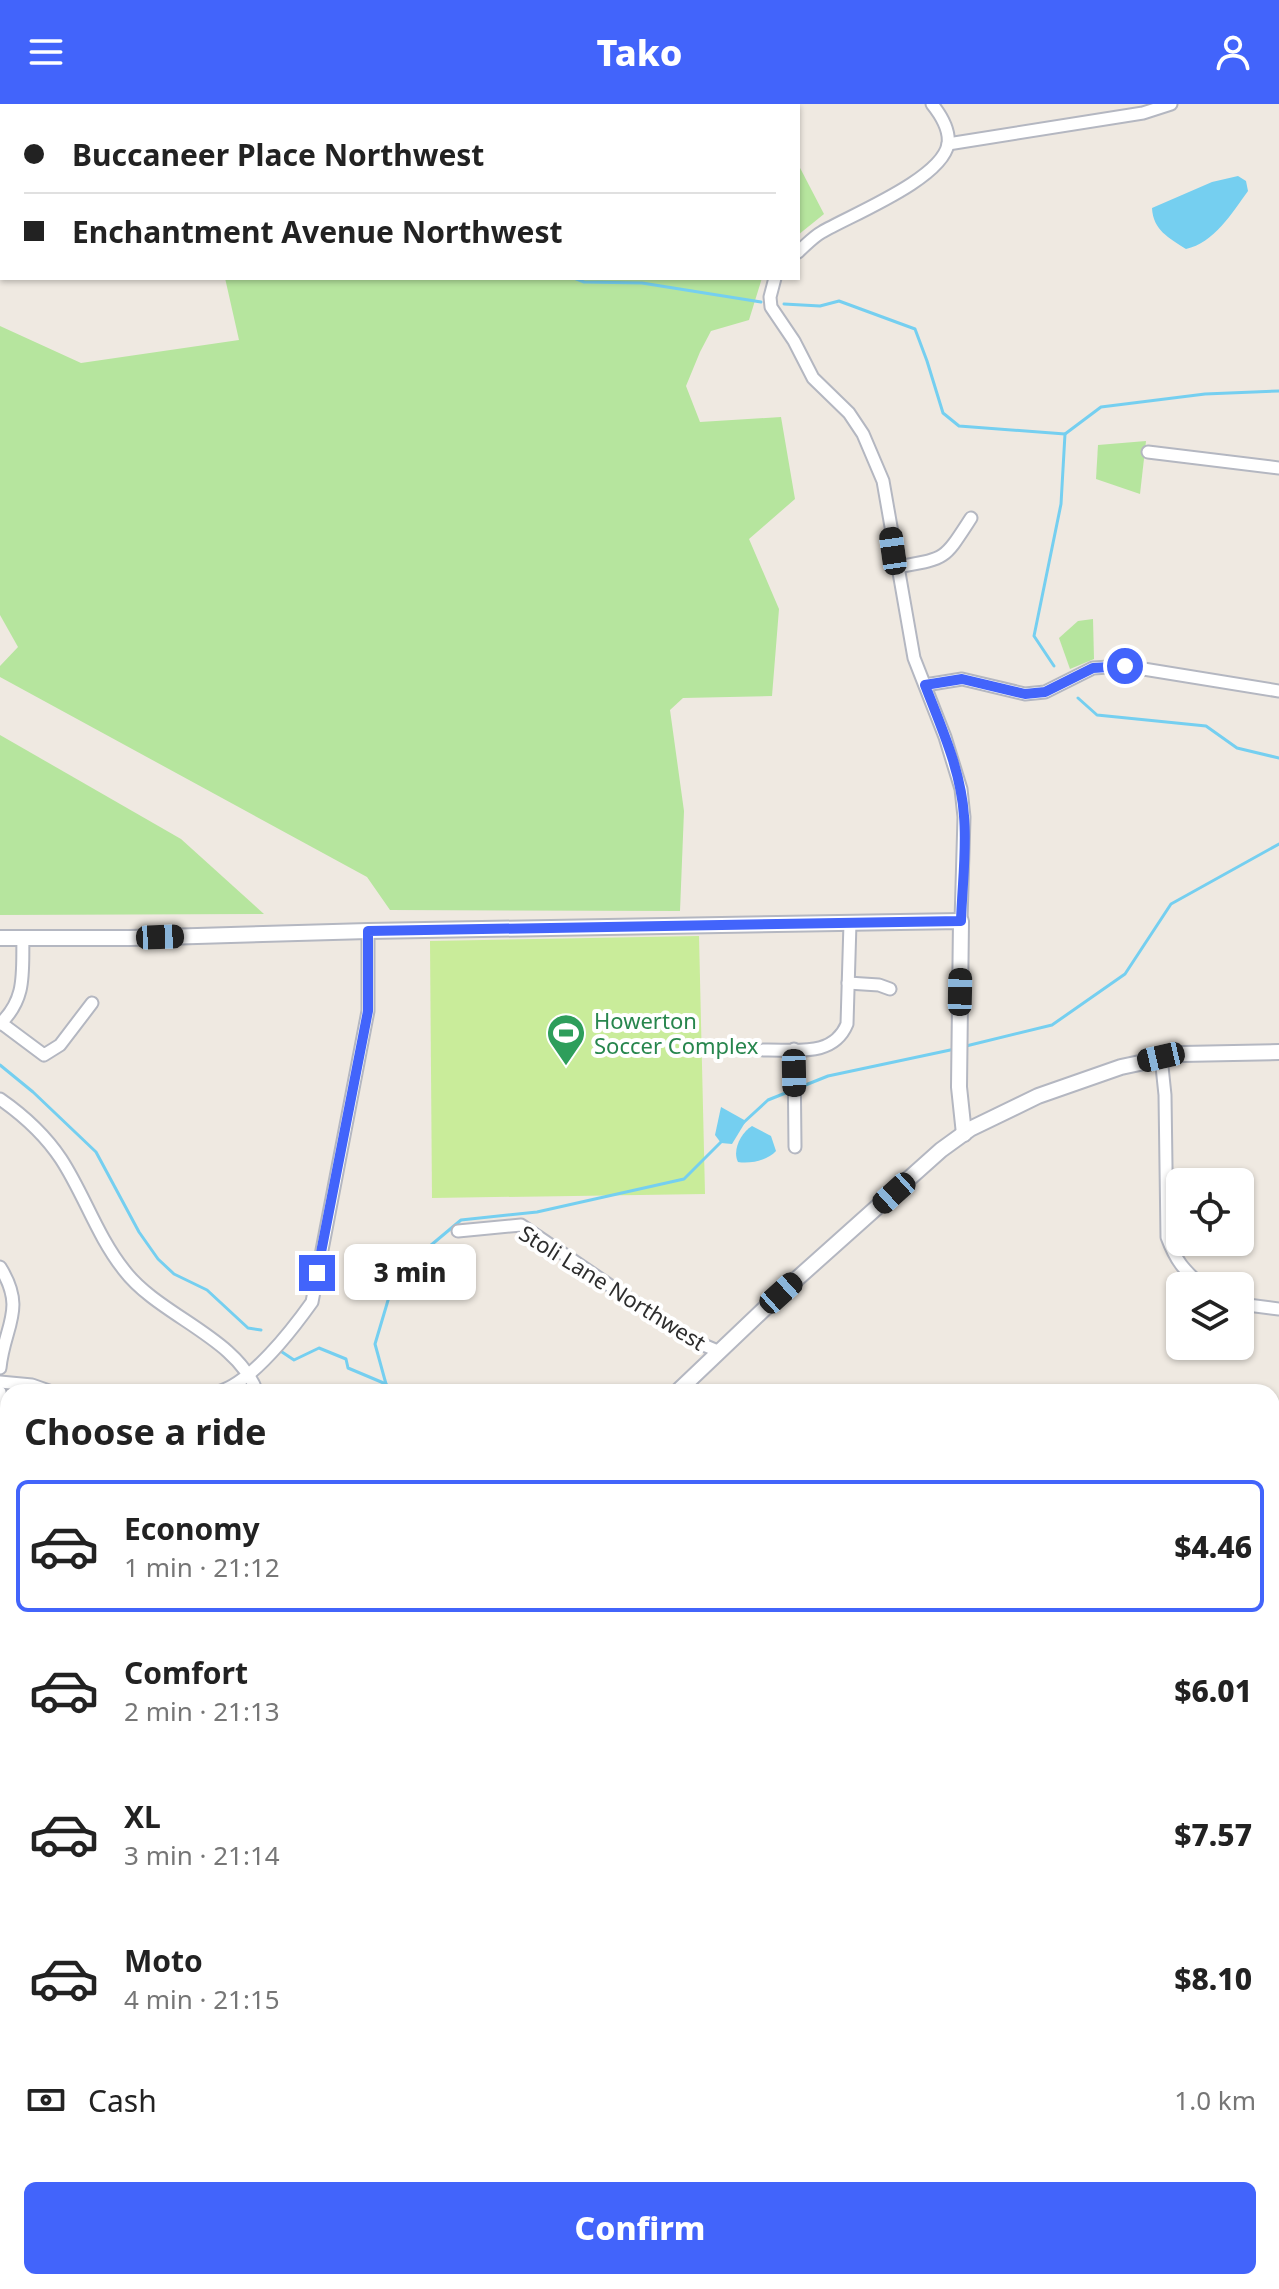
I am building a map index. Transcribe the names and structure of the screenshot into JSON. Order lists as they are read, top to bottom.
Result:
{
  "streets": {
    "street": ["Stoli Lane Northwest"]
  },
  "places": {
    "sports": ["Howerton Soccer Complex"]
  },
  "page": {
    "header": "Tako",
    "banner": ["Buccaneer Place Northwest", "Enchantment Avenue Northwest"],
    "bubble": "3 min",
    "heading": "Choose a ride",
    "list": [
      {
        "name": "Economy",
        "note": "1 min · 21:12",
        "value": "$4.46"
      },
      {
        "name": "Comfort",
        "note": "2 min · 21:13",
        "value": "$6.01"
      },
      {
        "name": "XL",
        "note": "3 min · 21:14",
        "value": "$7.57"
      },
      {
        "name": "Moto",
        "note": "4 min · 21:15",
        "value": "$8.10"
      }
    ],
    "pay": ["Cash", "1.0 km"],
    "buttons": "Confirm"
  }
}
